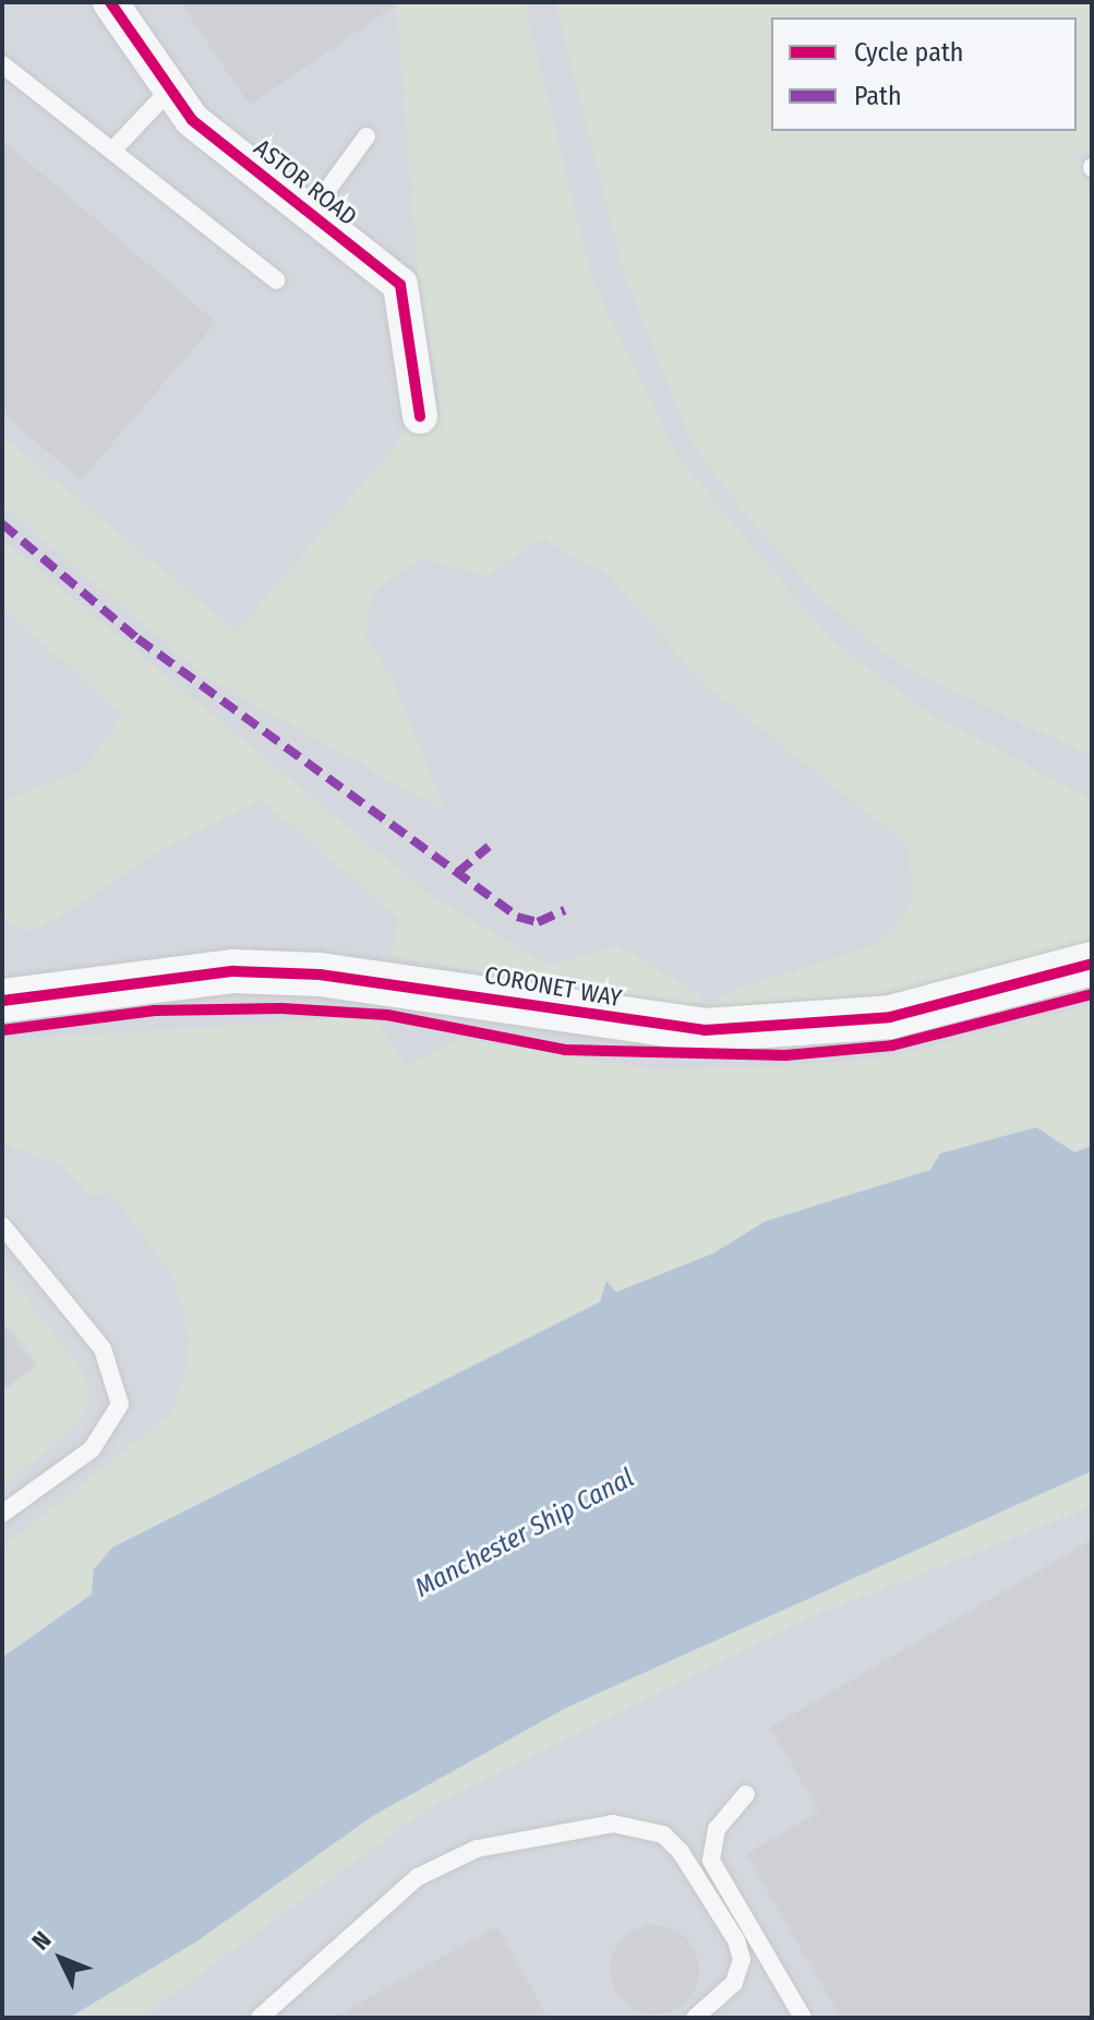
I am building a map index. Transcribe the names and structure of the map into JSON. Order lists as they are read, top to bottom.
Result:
{
  "streets": {
    "street": ["ASTOR ROAD", "CORONET WAY"]
  },
  "water": ["Manchester Ship Canal"],
  "legend": ["Cycle path", "Path"],
  "north": "top left"
}
